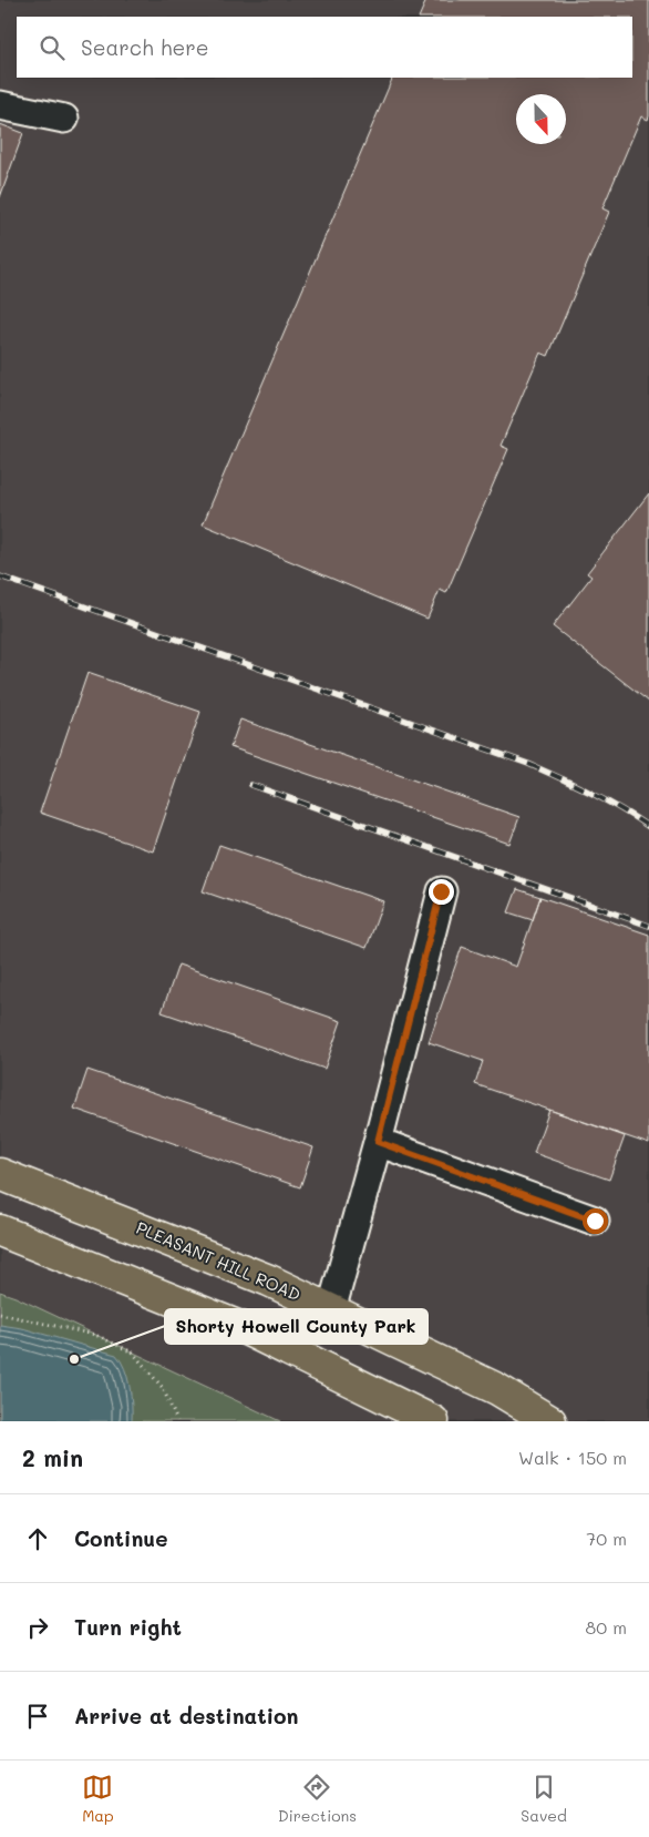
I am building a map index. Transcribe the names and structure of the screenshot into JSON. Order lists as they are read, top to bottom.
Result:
{
  "streets": {
    "highway": ["PLEASANT HILL ROAD"]
  },
  "places": ["Shorty Howell County Park"],
  "north": "bottom",
  "page": {
    "search": "Search here",
    "heading": ["2 min", "Walk · 150 m"],
    "list": [
      ["Continue", "70 m"],
      ["Turn right", "80 m"],
      "Arrive at destination"
    ],
    "nav": ["Map", "Directions", "Saved"]
  }
}
